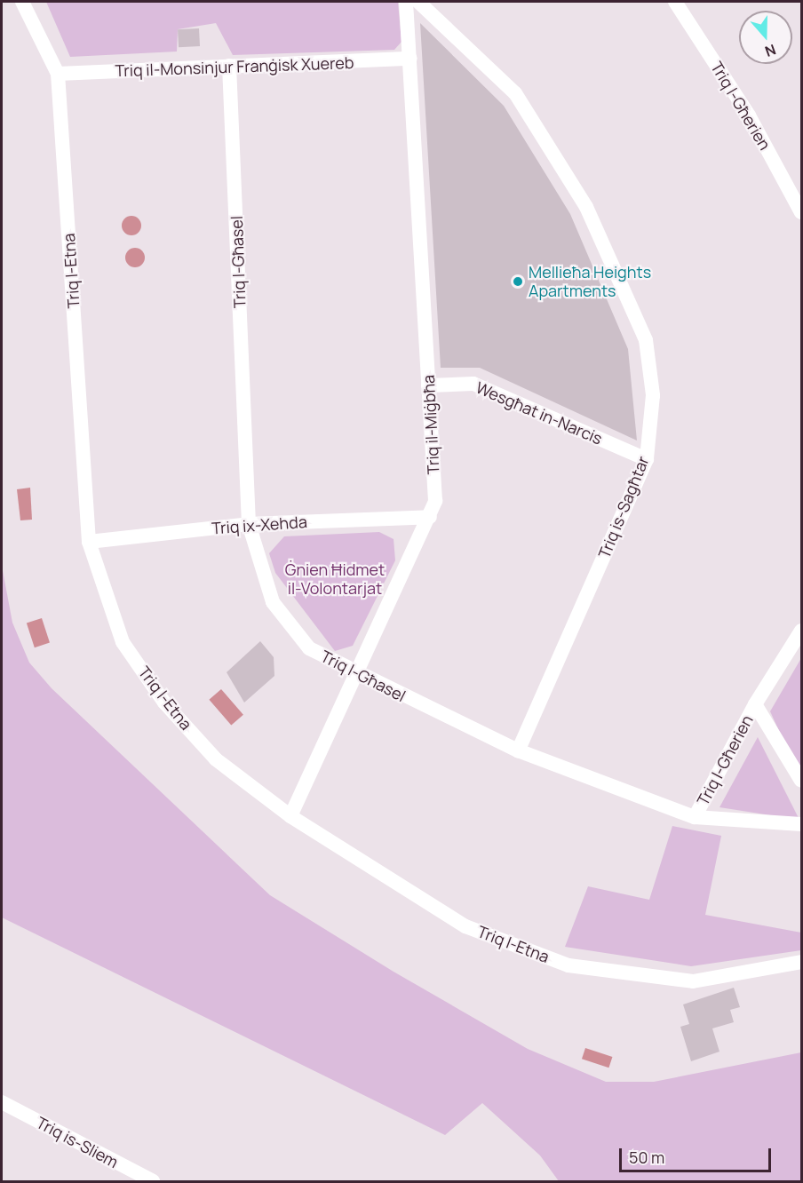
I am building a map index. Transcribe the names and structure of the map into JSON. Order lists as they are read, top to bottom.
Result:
{
  "streets": {
    "street": [
      "Triq il-Monsinjur Franġisk Xuereb",
      "Triq l-Għerien",
      "Triq l-Għasel",
      "Triq l-Etna",
      "Wesgħat in-Narcis",
      "Triq il-Miġbħa",
      "Triq is-Sagħtar",
      "Triq ix-Xehda",
      "Triq is-Sliem"
    ]
  },
  "crossings": [
    ["Triq il-Monsinjur Franġisk Xuereb", "Triq l-Għasel"],
    ["Triq il-Monsinjur Franġisk Xuereb", "Triq l-Etna"],
    ["Triq il-Monsinjur Franġisk Xuereb", "Triq il-Miġbħa"],
    ["Triq l-Għerien", "Triq l-Għasel"],
    ["Triq l-Għasel", "Triq il-Miġbħa"],
    ["Triq l-Għasel", "Triq is-Sagħtar"],
    ["Triq l-Għasel", "Triq ix-Xehda"],
    ["Triq l-Etna", "Triq il-Miġbħa"],
    ["Triq l-Etna", "Triq ix-Xehda"],
    ["Wesgħat in-Narcis", "Triq il-Miġbħa"],
    ["Wesgħat in-Narcis", "Triq is-Sagħtar"],
    ["Triq il-Miġbħa", "Triq ix-Xehda"]
  ],
  "parks": ["Ġnien Ħidmet il-Volontarjat"],
  "places": ["Mellieħa Heights Apartments"],
  "scale_bar": "50 m",
  "north": "bottom"
}
